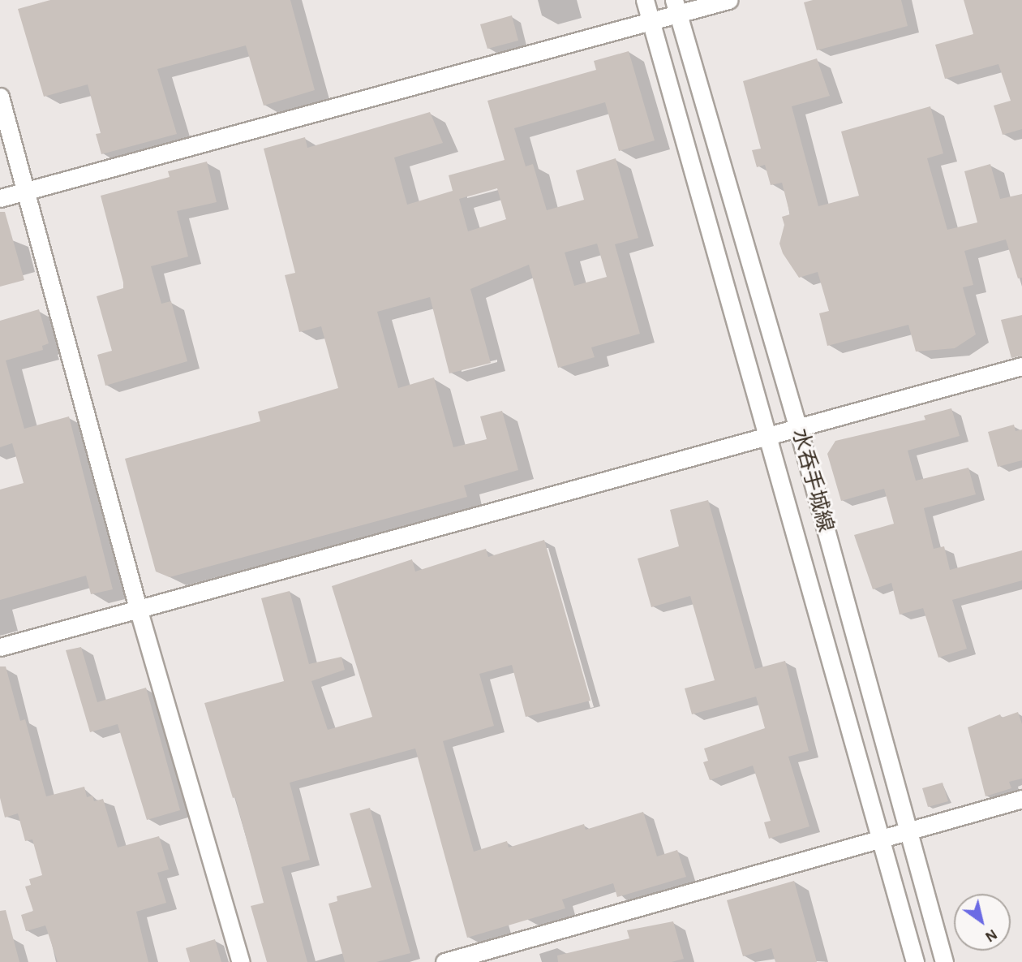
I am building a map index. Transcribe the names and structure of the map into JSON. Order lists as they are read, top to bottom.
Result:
{
  "streets": {
    "street": ["水呑手城線"]
  },
  "north": "bottom right"
}
